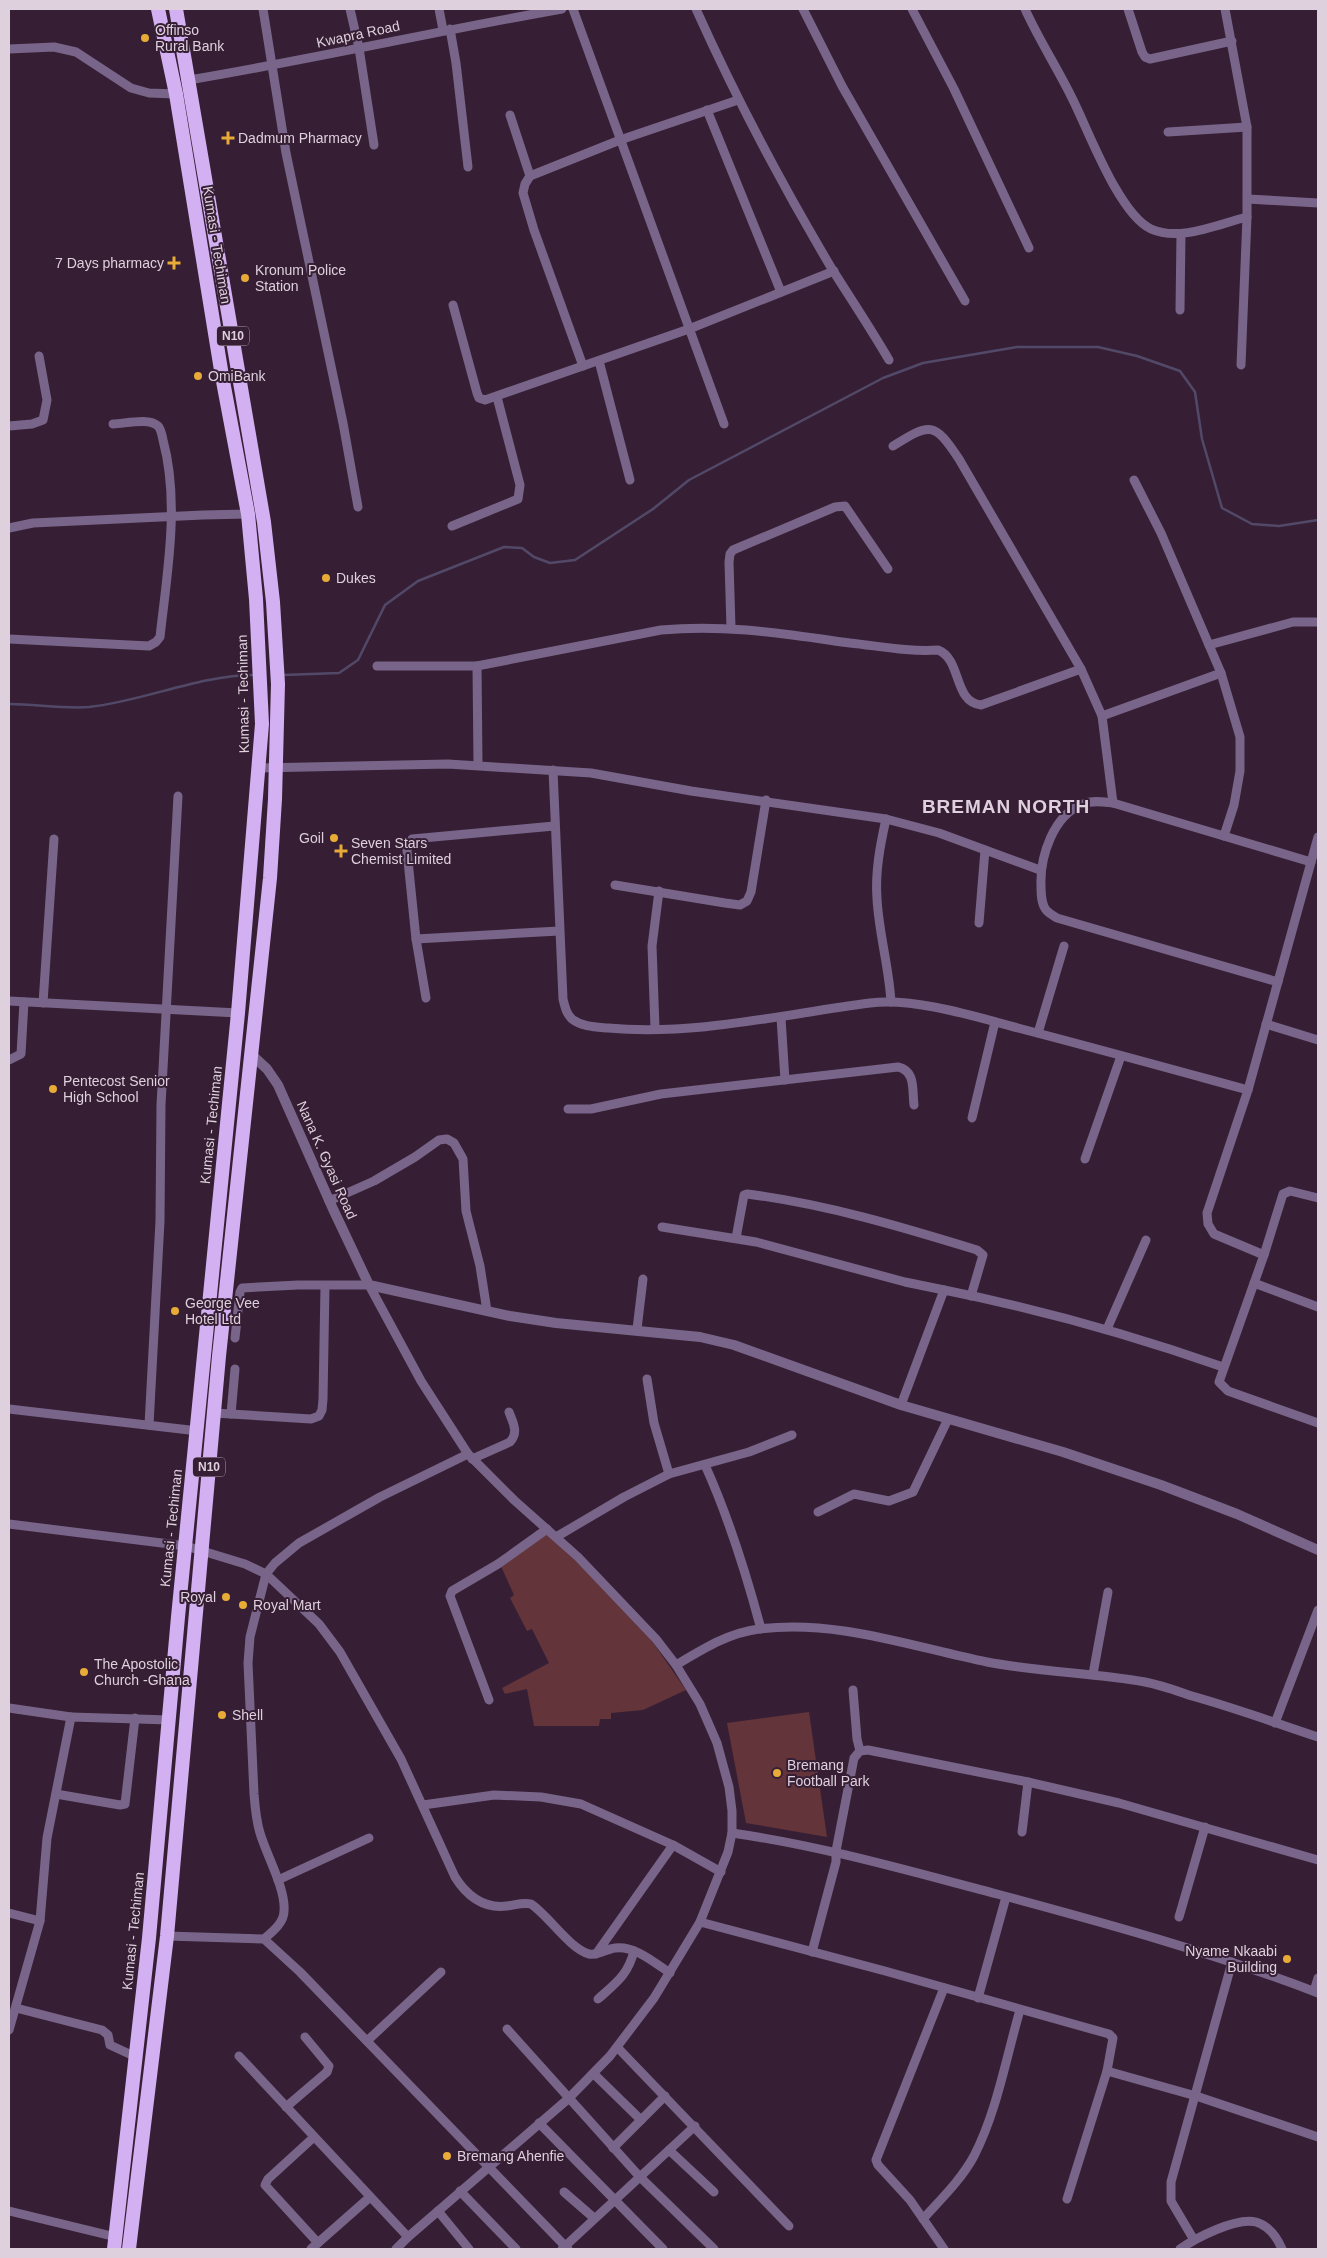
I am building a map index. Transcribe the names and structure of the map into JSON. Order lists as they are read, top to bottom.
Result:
{
  "streets": {
    "highway": ["Kumasi - Techiman", "N10"],
    "street": ["Kwapra Road", "Nana K. Gyasi Road"]
  },
  "crossings": [
    ["Kwapra Road", "N10"],
    ["N10", "Nana K. Gyasi Road"]
  ],
  "districts": ["BREMAN NORTH"],
  "places": {
    "other": [
      "Offinso Rural Bank",
      "Kronum Police Station",
      "OmiBank",
      "Dukes",
      "Goil",
      "Pentecost Senior High School",
      "George Vee Hotel Ltd",
      "Royal",
      "Royal Mart",
      "The Apostolic Church -Ghana",
      "Shell",
      "Bremang Football Park",
      "Nyame Nkaabi Building",
      "Bremang Ahenfie"
    ],
    "health": ["Dadmum Pharmacy", "7 Days pharmacy", "Seven Stars Chemist Limited"]
  }
}
